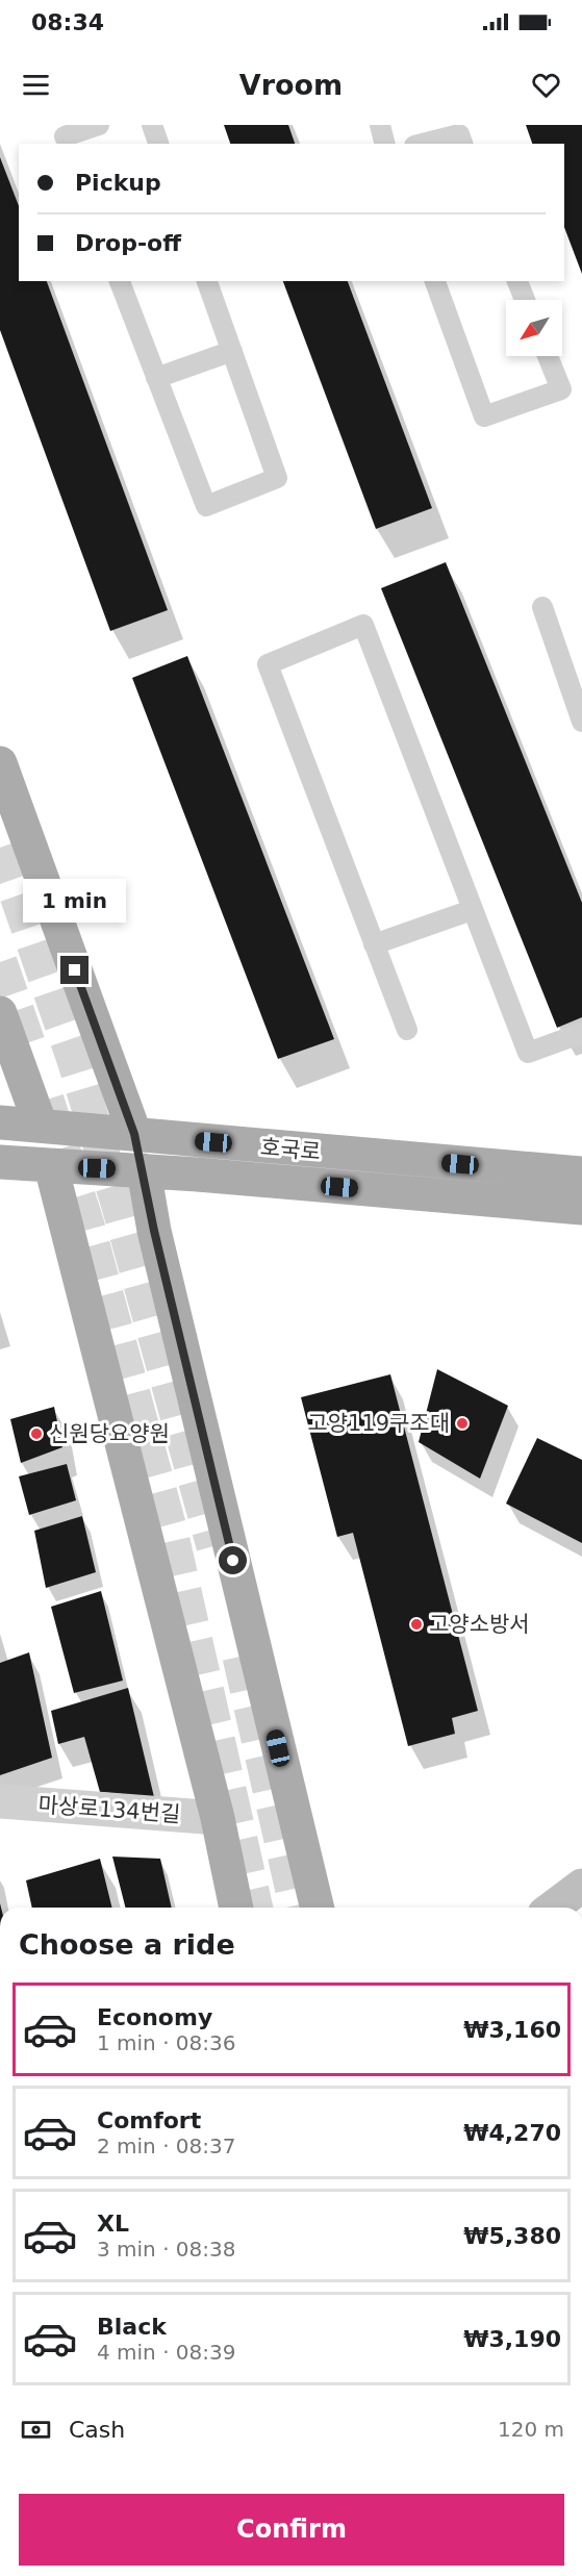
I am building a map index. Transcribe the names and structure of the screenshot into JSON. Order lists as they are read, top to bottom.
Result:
{
  "streets": {
    "main road": ["호국로"],
    "street": ["마상로134번길"]
  },
  "places": ["고양119구조대", "신원당요양원", "고양소방서"],
  "north": "bottom left",
  "page": {
    "status": "08:34",
    "header": "Vroom",
    "banner": ["Pickup", "Drop-off"],
    "bubble": "1 min",
    "heading": "Choose a ride",
    "list": [
      {
        "name": "Economy",
        "note": "1 min · 08:36",
        "value": "₩3,160"
      },
      {
        "name": "Comfort",
        "note": "2 min · 08:37",
        "value": "₩4,270"
      },
      {
        "name": "XL",
        "note": "3 min · 08:38",
        "value": "₩5,380"
      },
      {
        "name": "Black",
        "note": "4 min · 08:39",
        "value": "₩3,190"
      }
    ],
    "pay": ["Cash", "120 m"],
    "buttons": "Confirm"
  }
}
